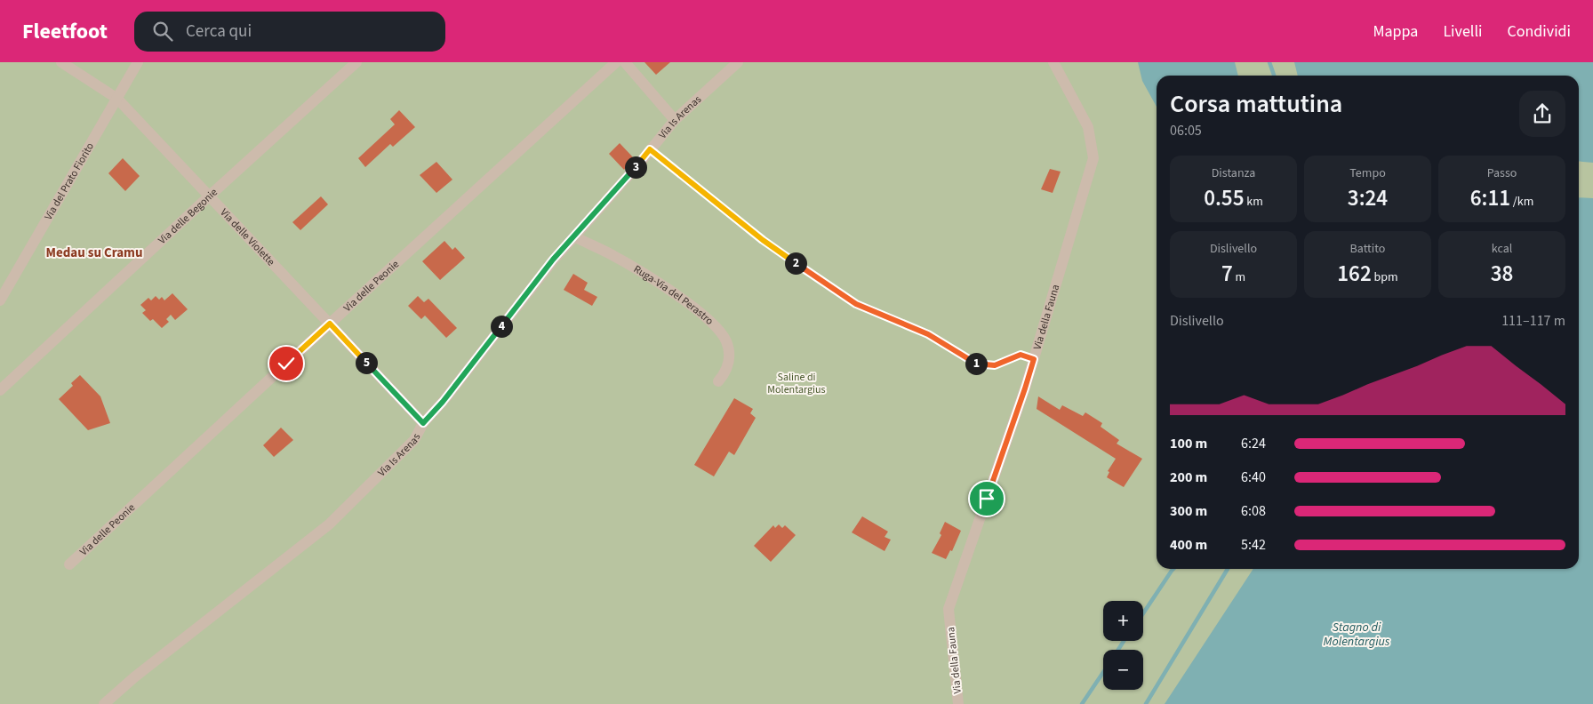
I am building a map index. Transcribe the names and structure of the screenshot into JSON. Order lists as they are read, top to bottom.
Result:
{
  "streets": {
    "street": [
      "Via Is Arenas",
      "Via del Prato Fiorito",
      "Via delle Begonie",
      "Via delle Violette",
      "Via delle Peonie",
      "Ruga-Via del Perastro",
      "Via della Fauna"
    ]
  },
  "crossings": [
    ["Via Is Arenas", "Via delle Violette"],
    ["Via Is Arenas", "Ruga-Via del Perastro"],
    ["Via del Prato Fiorito", "Via delle Violette"],
    ["Via delle Begonie", "Via delle Violette"],
    ["Via delle Violette", "Via delle Peonie"]
  ],
  "districts": ["Medau su Cramu"],
  "water": ["Stagno di Molentargius"],
  "parks": ["Saline di Molentargius"],
  "page": {
    "header": "Fleetfoot",
    "search": "Cerca qui",
    "nav": ["Mappa", "Livelli", "Condividi"],
    "heading": ["Corsa mattutina", "06:05"],
    "stats": [
      ["Distanza", "0.55 km"],
      ["Tempo", "3:24"],
      ["Passo", "6:11 /km"],
      ["Dislivello", "7 m"],
      ["Battito", "162 bpm"],
      ["kcal", "38"]
    ],
    "pins": [
      "3",
      "2",
      "4",
      "5",
      "1"
    ],
    "chart": ["Dislivello", "111–117 m"],
    "list": [
      {
        "name": "100 m",
        "note": "6:24"
      },
      {
        "name": "200 m",
        "note": "6:40"
      },
      {
        "name": "300 m",
        "note": "6:08"
      },
      {
        "name": "400 m",
        "note": "5:42"
      }
    ],
    "map_buttons": ["+", "−"]
  }
}
